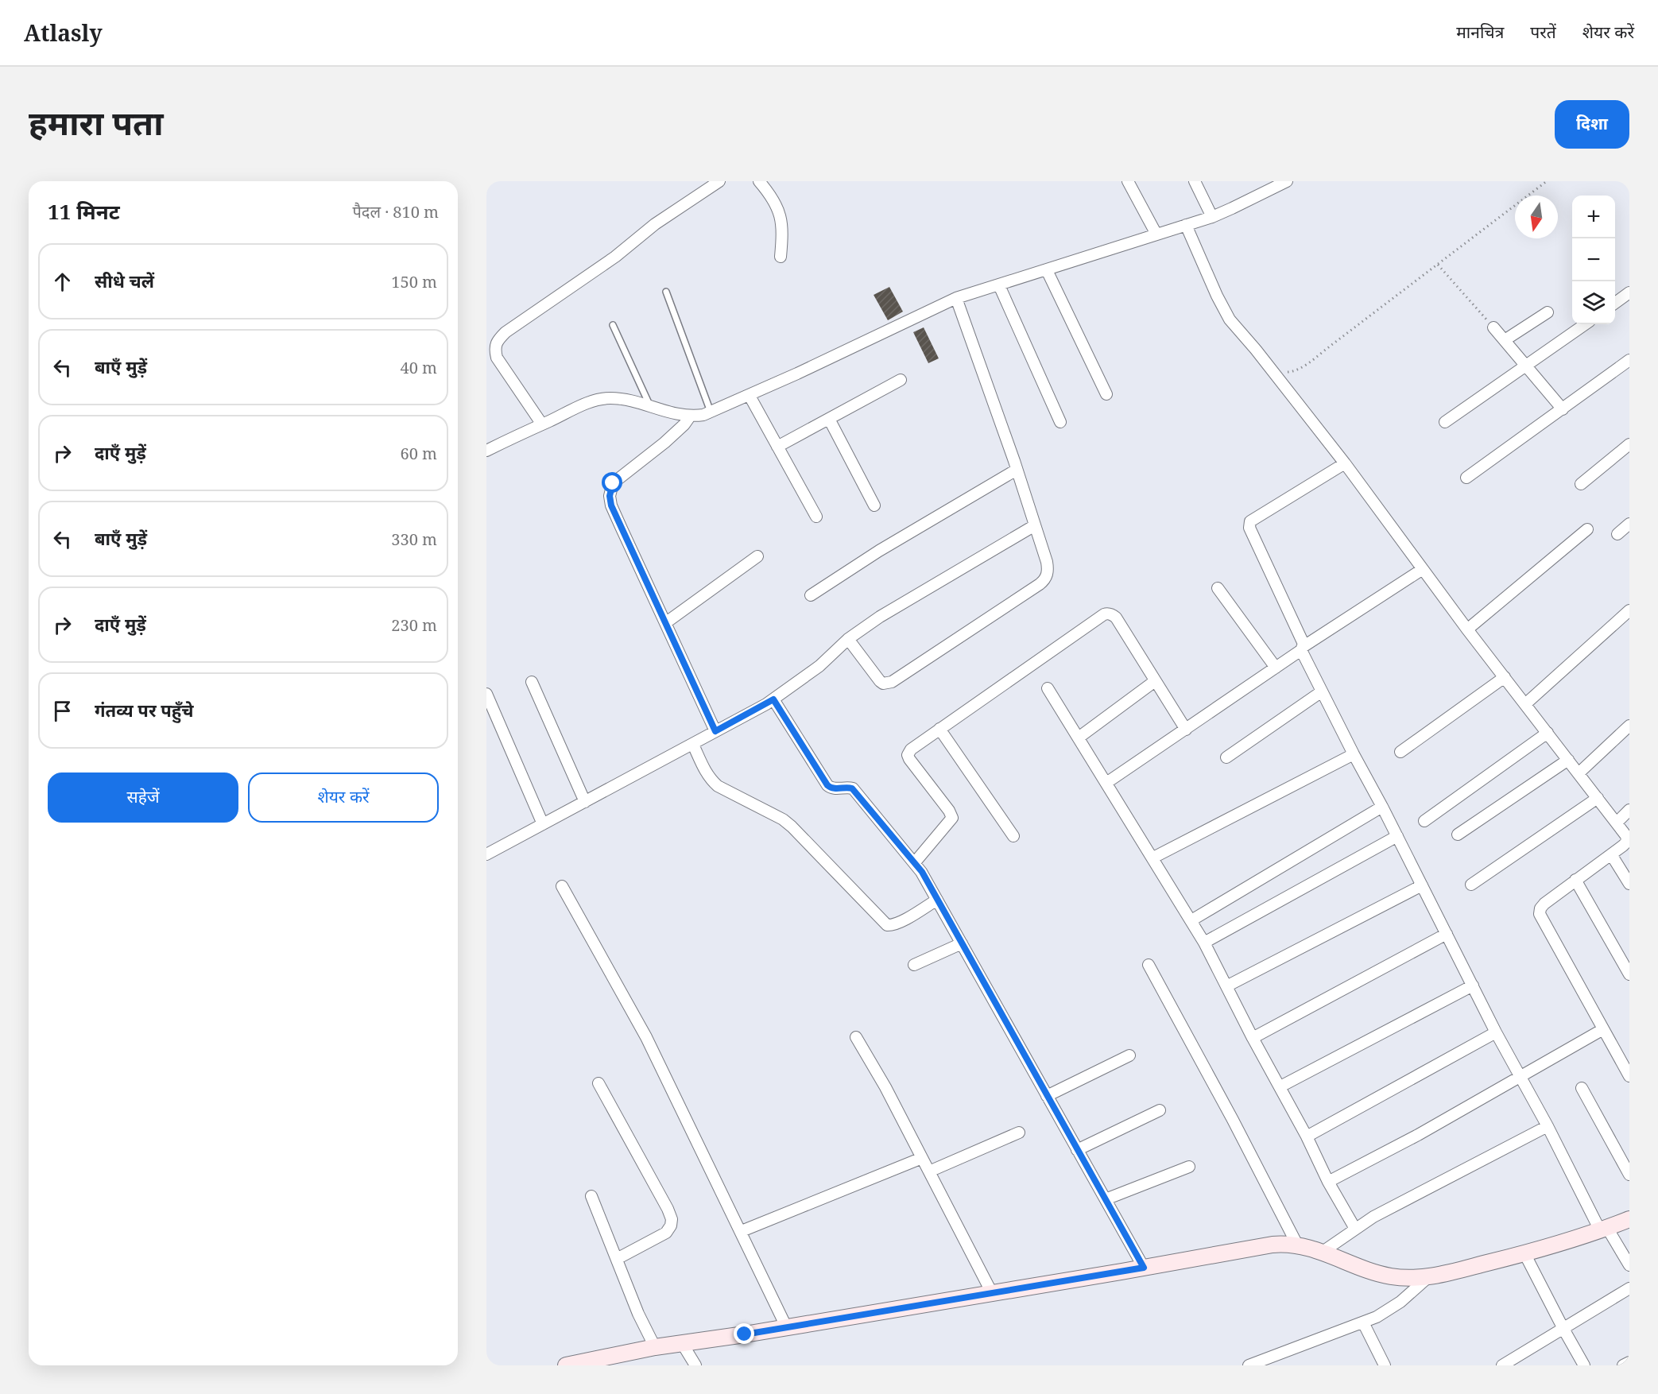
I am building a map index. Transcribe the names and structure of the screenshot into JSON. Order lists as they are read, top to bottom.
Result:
{
  "north": "bottom",
  "page": {
    "header": "Atlasly",
    "nav": ["मानचित्र", "परतें", "शेयर करें"],
    "title": "हमारा पता",
    "buttons": [
      "दिशा",
      ["सहेजें", "शेयर करें"]
    ],
    "heading": ["11 मिनट", "पैदल · 810 m"],
    "map_buttons": ["+", "−"],
    "list": [
      ["सीधे चलें", "150 m"],
      ["बाएँ मुड़ें", "40 m"],
      ["दाएँ मुड़ें", "60 m"],
      ["बाएँ मुड़ें", "330 m"],
      ["दाएँ मुड़ें", "230 m"],
      "गंतव्य पर पहुँचे"
    ]
  }
}
